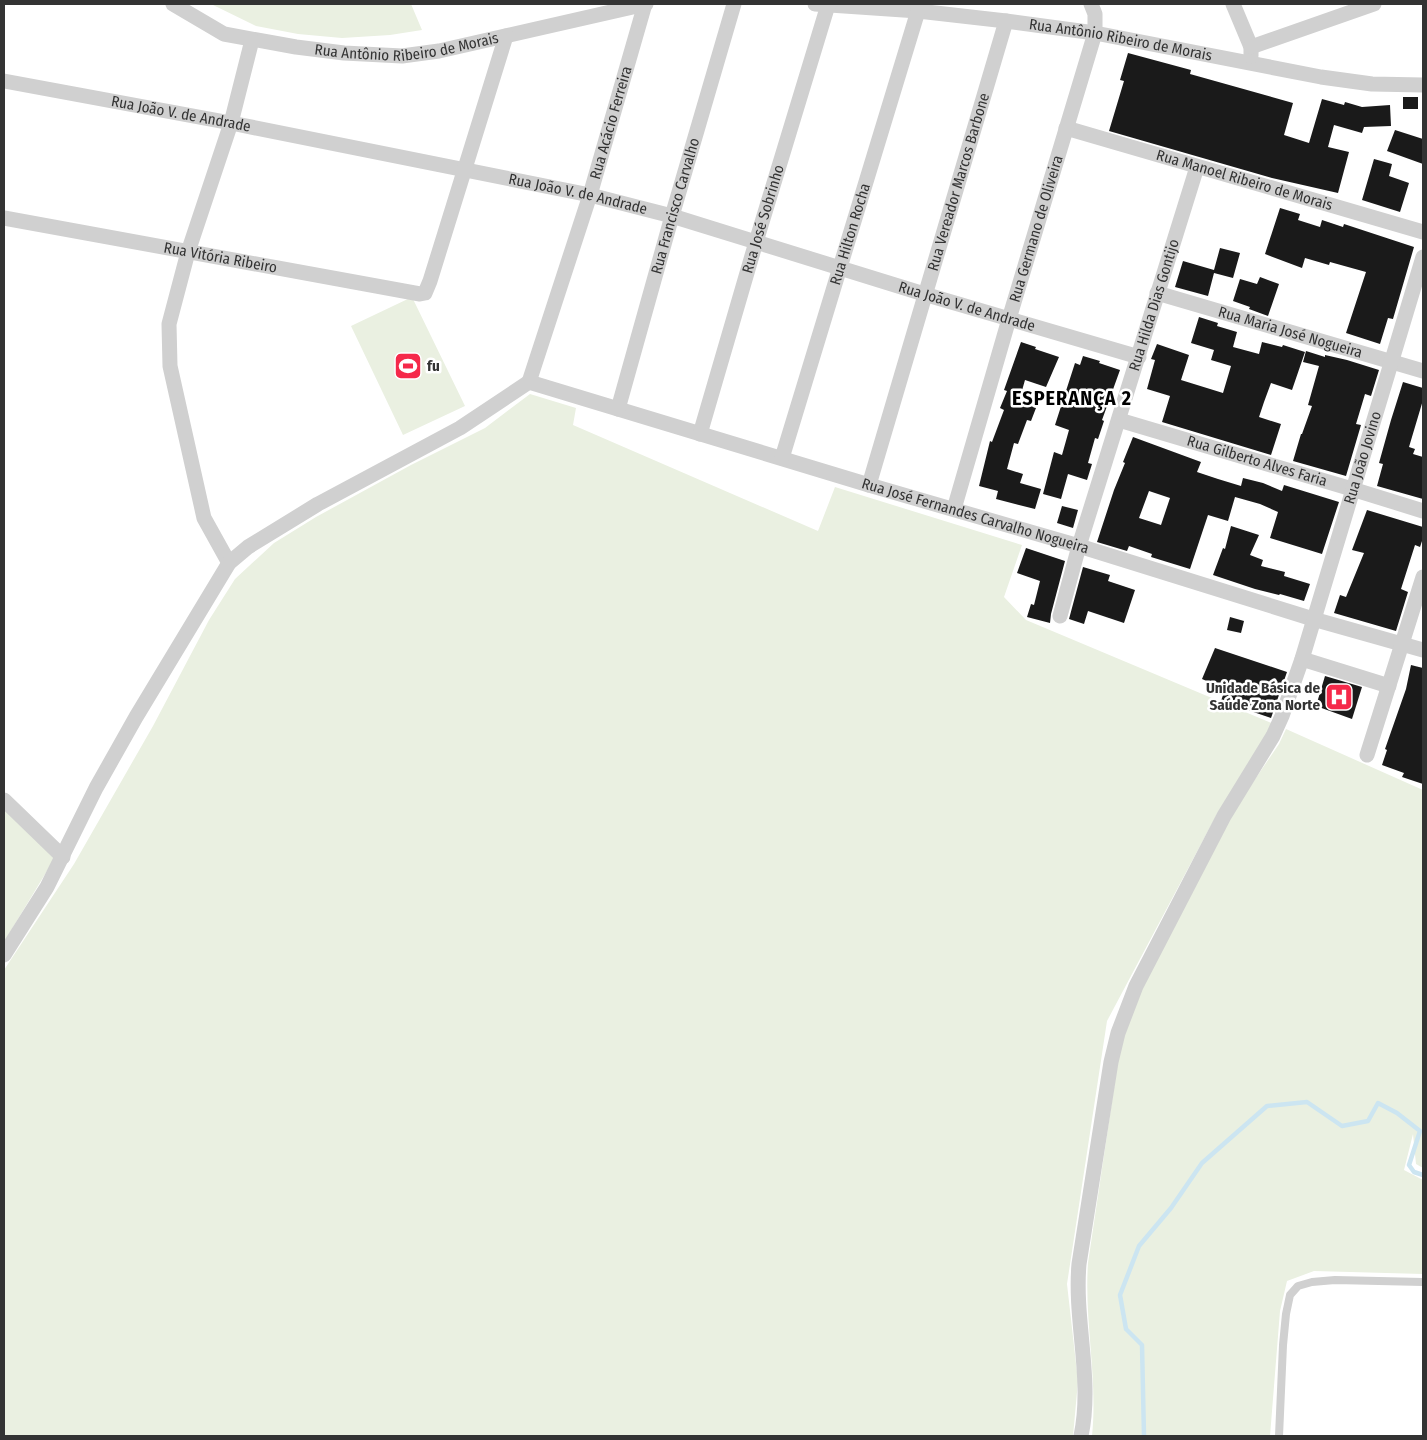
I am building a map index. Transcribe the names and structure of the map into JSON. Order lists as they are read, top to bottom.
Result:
{
  "streets": {
    "street": [
      "Rua Antônio Ribeiro de Morais",
      "Rua João V. de Andrade",
      "Rua Acácio Ferreira",
      "Rua Manoel Ribeiro de Morais",
      "Rua Vereador Marcos Barbone",
      "Rua Francisco Carvalho",
      "Rua José Sobrinho",
      "Rua Germano de Oliveira",
      "Rua Hilton Rocha",
      "Rua Vitória Ribeiro",
      "Rua Hilda Dias Gontijo",
      "Rua Maria José Nogueira",
      "Rua João Jovino",
      "Rua Gilberto Alves Faria",
      "Rua José Fernandes Carvalho Nogueira"
    ]
  },
  "crossings": [
    ["Rua Antônio Ribeiro de Morais", "Rua Acácio Ferreira"],
    ["Rua Antônio Ribeiro de Morais", "Rua Vereador Marcos Barbone"],
    ["Rua Antônio Ribeiro de Morais", "Rua José Sobrinho"],
    ["Rua Antônio Ribeiro de Morais", "Rua Germano de Oliveira"],
    ["Rua Antônio Ribeiro de Morais", "Rua Hilton Rocha"],
    ["Rua João V. de Andrade", "Rua Acácio Ferreira"],
    ["Rua João V. de Andrade", "Rua Vereador Marcos Barbone"],
    ["Rua João V. de Andrade", "Rua Francisco Carvalho"],
    ["Rua João V. de Andrade", "Rua José Sobrinho"],
    ["Rua João V. de Andrade", "Rua Germano de Oliveira"],
    ["Rua João V. de Andrade", "Rua Hilton Rocha"],
    ["Rua João V. de Andrade", "Rua Vitória Ribeiro"],
    ["Rua João V. de Andrade", "Rua Hilda Dias Gontijo"],
    ["Rua Acácio Ferreira", "Rua José Fernandes Carvalho Nogueira"],
    ["Rua Manoel Ribeiro de Morais", "Rua Germano de Oliveira"],
    ["Rua Manoel Ribeiro de Morais", "Rua Hilda Dias Gontijo"],
    ["Rua Vereador Marcos Barbone", "Rua José Fernandes Carvalho Nogueira"],
    ["Rua Francisco Carvalho", "Rua José Fernandes Carvalho Nogueira"],
    ["Rua José Sobrinho", "Rua José Fernandes Carvalho Nogueira"],
    ["Rua Germano de Oliveira", "Rua José Fernandes Carvalho Nogueira"],
    ["Rua Hilton Rocha", "Rua José Fernandes Carvalho Nogueira"],
    ["Rua Hilda Dias Gontijo", "Rua Maria José Nogueira"],
    ["Rua Hilda Dias Gontijo", "Rua Gilberto Alves Faria"],
    ["Rua Hilda Dias Gontijo", "Rua José Fernandes Carvalho Nogueira"],
    ["Rua Maria José Nogueira", "Rua João Jovino"],
    ["Rua João Jovino", "Rua Gilberto Alves Faria"],
    ["Rua João Jovino", "Rua José Fernandes Carvalho Nogueira"]
  ],
  "districts": ["ESPERANÇA 2"],
  "places": {
    "sports": ["fu"],
    "hospital": ["Unidade Básica de Saúde Zona Norte"]
  }
}
